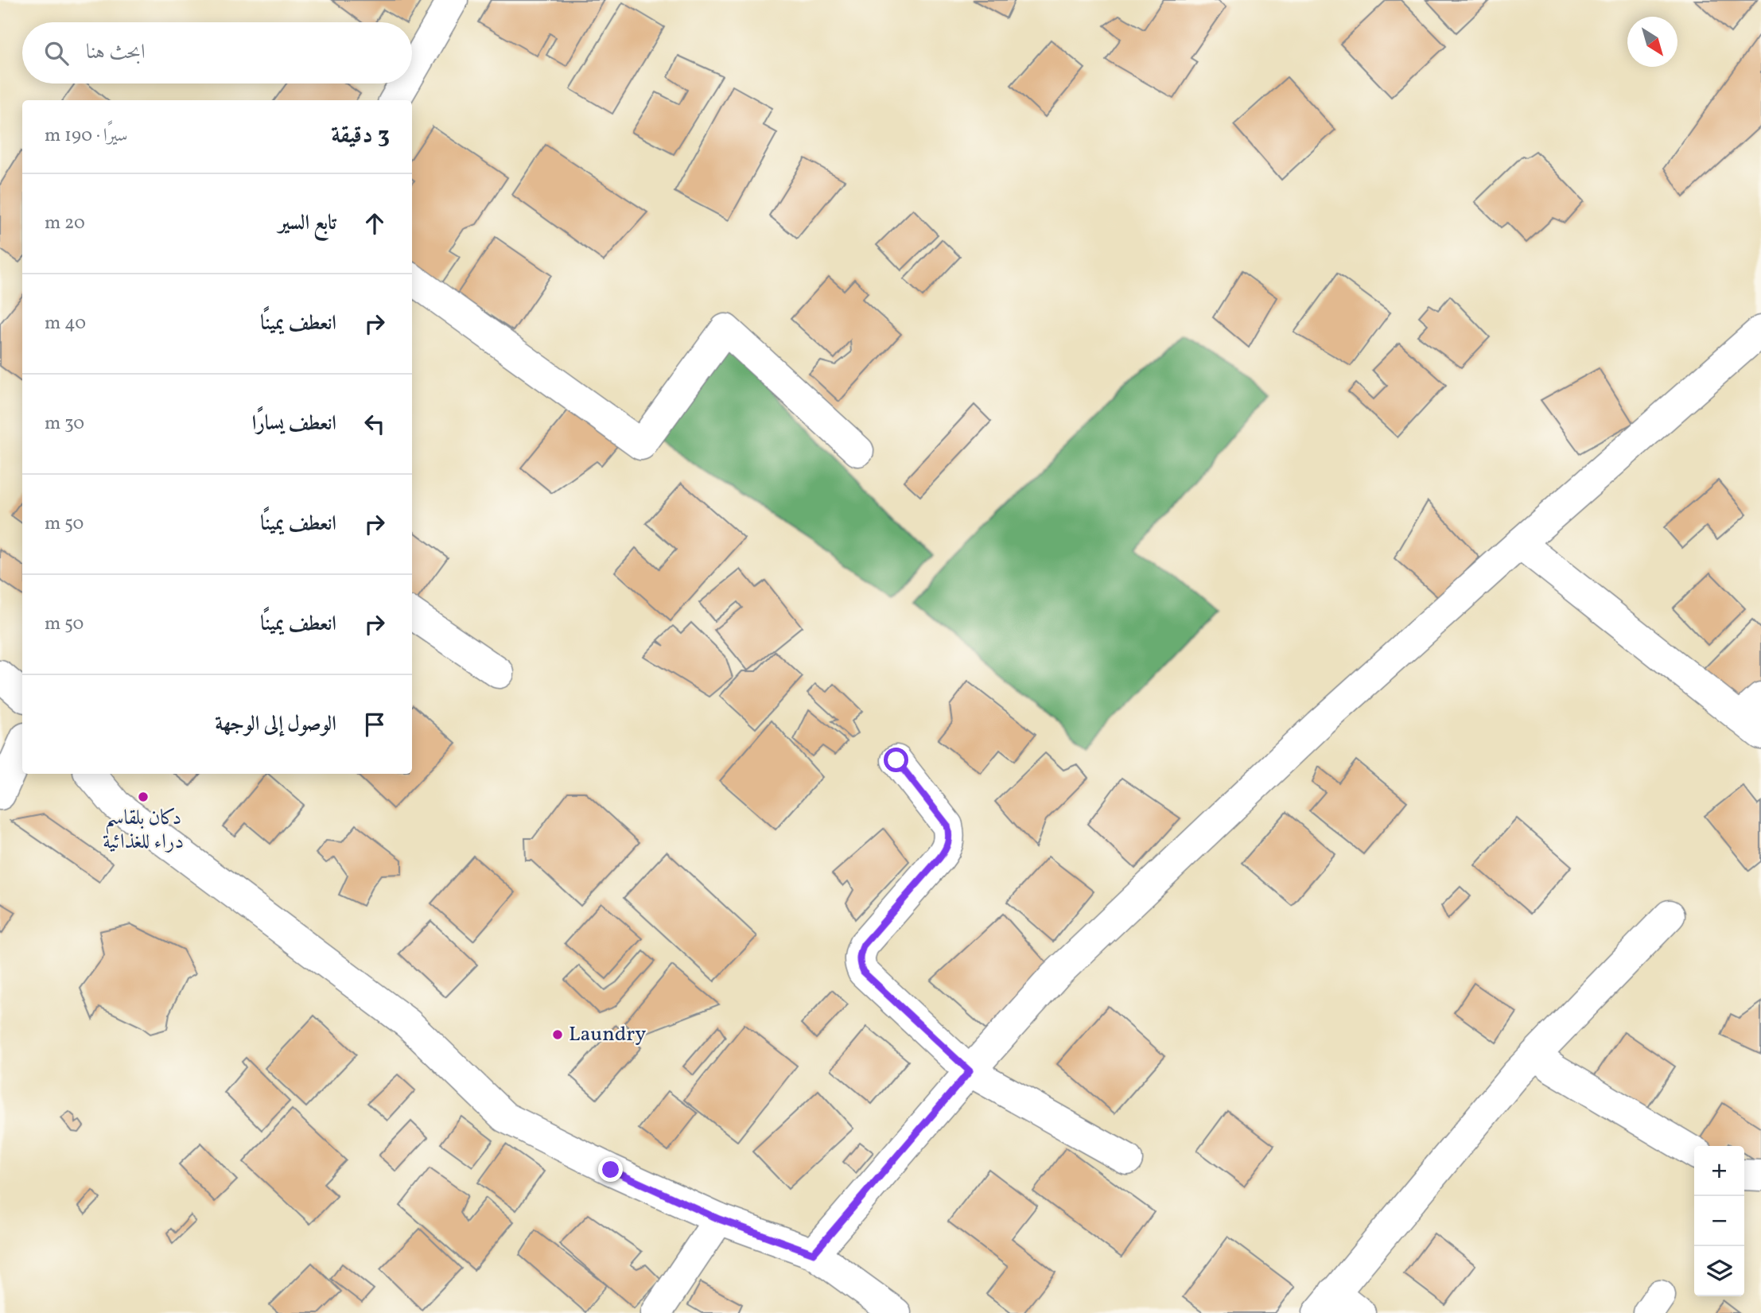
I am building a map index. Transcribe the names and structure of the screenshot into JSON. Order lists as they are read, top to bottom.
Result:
{
  "places": ["دكان بلقاسم دراء للغذائية", "Laundry"],
  "north": "bottom right",
  "page": {
    "search": "ابحث هنا",
    "heading": ["3 دقيقة", "سيرًا · 190 m"],
    "list": [
      ["تابع السير", "20 m"],
      ["انعطف يمينًا", "40 m"],
      ["انعطف يسارًا", "30 m"],
      ["انعطف يمينًا", "50 m"],
      ["انعطف يمينًا", "50 m"],
      "الوصول إلى الوجهة"
    ],
    "map_buttons": ["+", "−"]
  }
}
